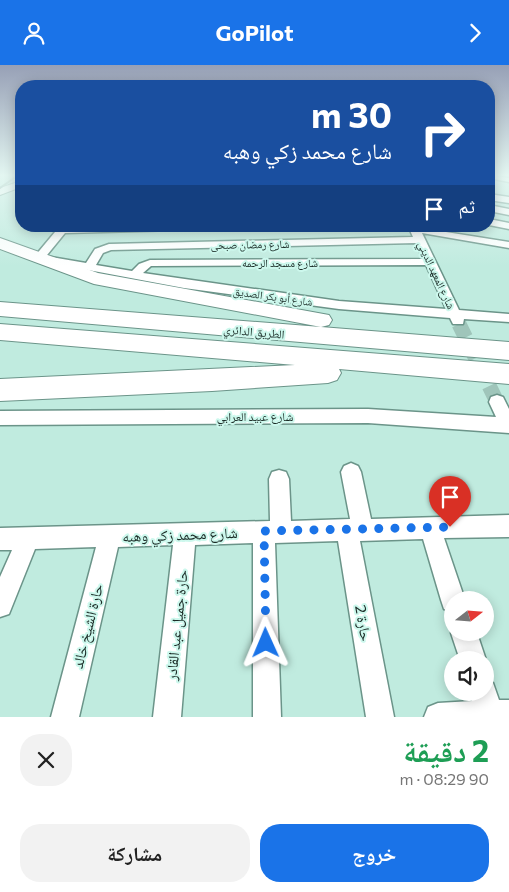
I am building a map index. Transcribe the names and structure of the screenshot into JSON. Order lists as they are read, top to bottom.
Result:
{
  "streets": {
    "highway": ["الطريق الدائري"],
    "street": [
      "شارع رمضان صبحى",
      "شارع مسجد الرحمه",
      "شارع المعهد الديني",
      "شارع أبو بكر الصديق",
      "شارع عبيد العرابي",
      "شارع محمد زكي وهبه",
      "حارة 2",
      "حارة جميل عبد القادر",
      "حارة الشيخ خالد"
    ]
  },
  "crossings": [
    ["شارع رمضان صبحى", "شارع المعهد الديني"],
    ["شارع رمضان صبحى", "شارع أبو بكر الصديق"],
    ["شارع مسجد الرحمه", "شارع المعهد الديني"],
    ["شارع مسجد الرحمه", "شارع أبو بكر الصديق"],
    ["شارع المعهد الديني", "شارع أبو بكر الصديق"],
    ["شارع محمد زكي وهبه", "حارة 2"],
    ["شارع محمد زكي وهبه", "حارة جميل عبد القادر"],
    ["شارع محمد زكي وهبه", "حارة الشيخ خالد"]
  ],
  "north": "right",
  "page": {
    "header": "GoPilot",
    "turn": ["30 m", "شارع محمد زكي وهبه"],
    "then": "ثم",
    "heading": ["2 دقيقة", "90 m · 08:29"],
    "buttons": ["خروج", "مشاركة"]
  }
}
